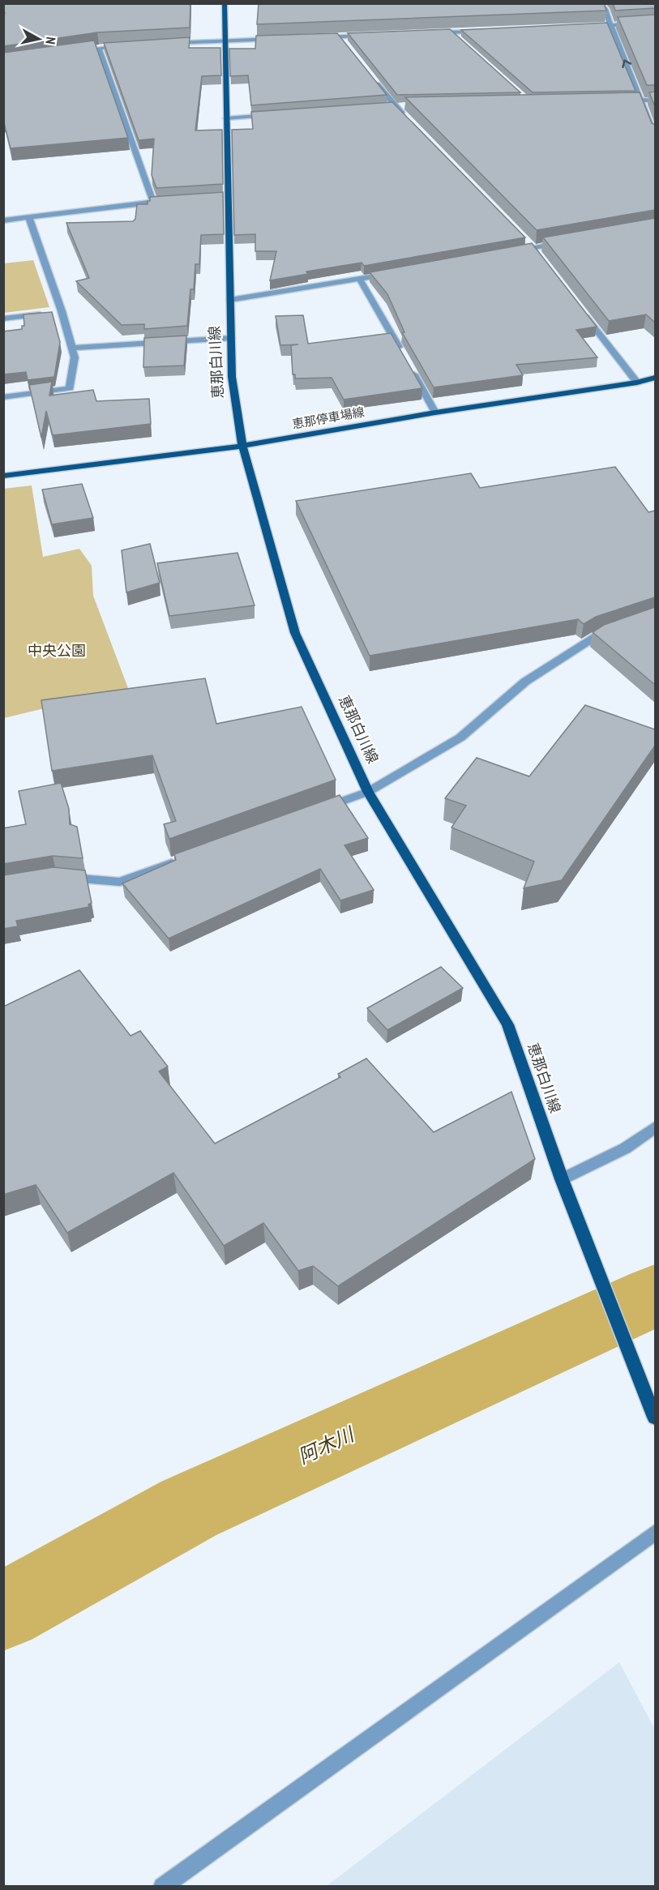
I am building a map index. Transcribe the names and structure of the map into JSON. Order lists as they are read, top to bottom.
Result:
{
  "streets": {
    "main road": ["恵那白川線", "恵那停車場線"]
  },
  "crossings": [
    ["恵那白川線", "恵那停車場線"]
  ],
  "water": ["阿木川"],
  "parks": ["中央公園"],
  "north": "right"
}
